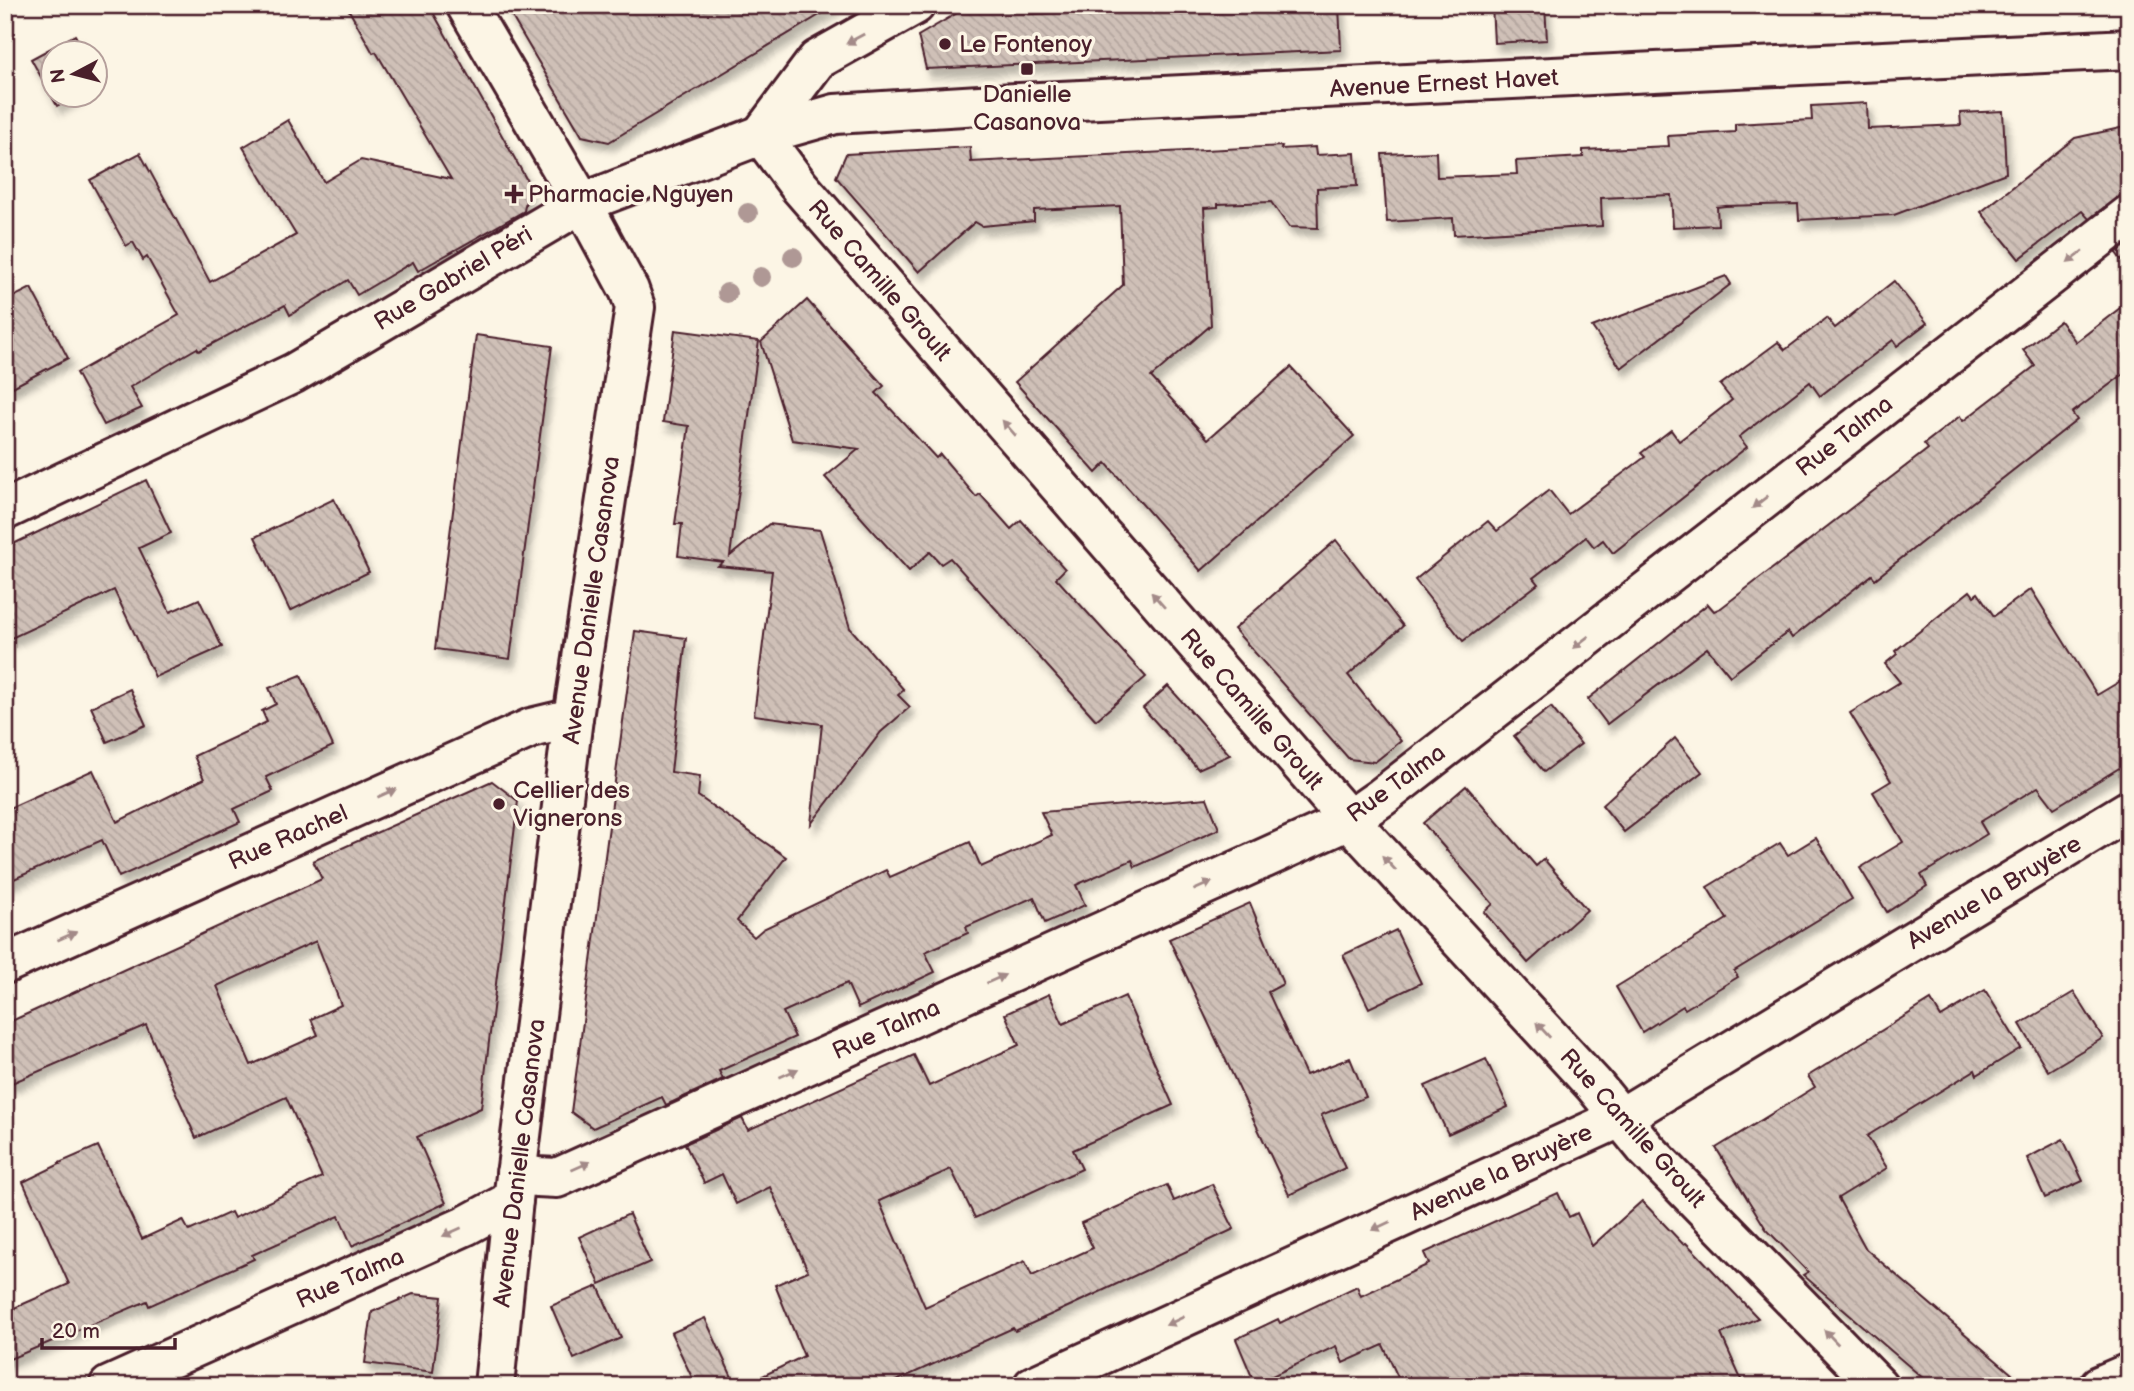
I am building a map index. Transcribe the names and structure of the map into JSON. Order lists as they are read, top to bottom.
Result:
{
  "streets": {
    "street": [
      "Avenue Ernest Havet",
      "Rue Gabriel Péri",
      "Rue Camille Groult",
      "Rue Talma",
      "Avenue Danielle Casanova",
      "Rue Rachel",
      "Avenue la Bruyère"
    ]
  },
  "crossings": [
    ["Avenue Ernest Havet", "Rue Gabriel Péri"],
    ["Avenue Ernest Havet", "Rue Camille Groult"],
    ["Rue Gabriel Péri", "Rue Camille Groult"],
    ["Rue Gabriel Péri", "Avenue Danielle Casanova"],
    ["Rue Camille Groult", "Rue Talma"],
    ["Rue Camille Groult", "Avenue la Bruyère"],
    ["Rue Talma", "Avenue Danielle Casanova"],
    ["Avenue Danielle Casanova", "Rue Rachel"]
  ],
  "one_way": ["Rue Camille Groult", "Rue Rachel", "Avenue la Bruyère"],
  "places": {
    "other": ["Le Fontenoy", "Cellier des Vignerons"],
    "transit": ["Danielle Casanova"],
    "health": ["Pharmacie Nguyen"]
  },
  "scale_bar": "20 m",
  "north": "left"
}
